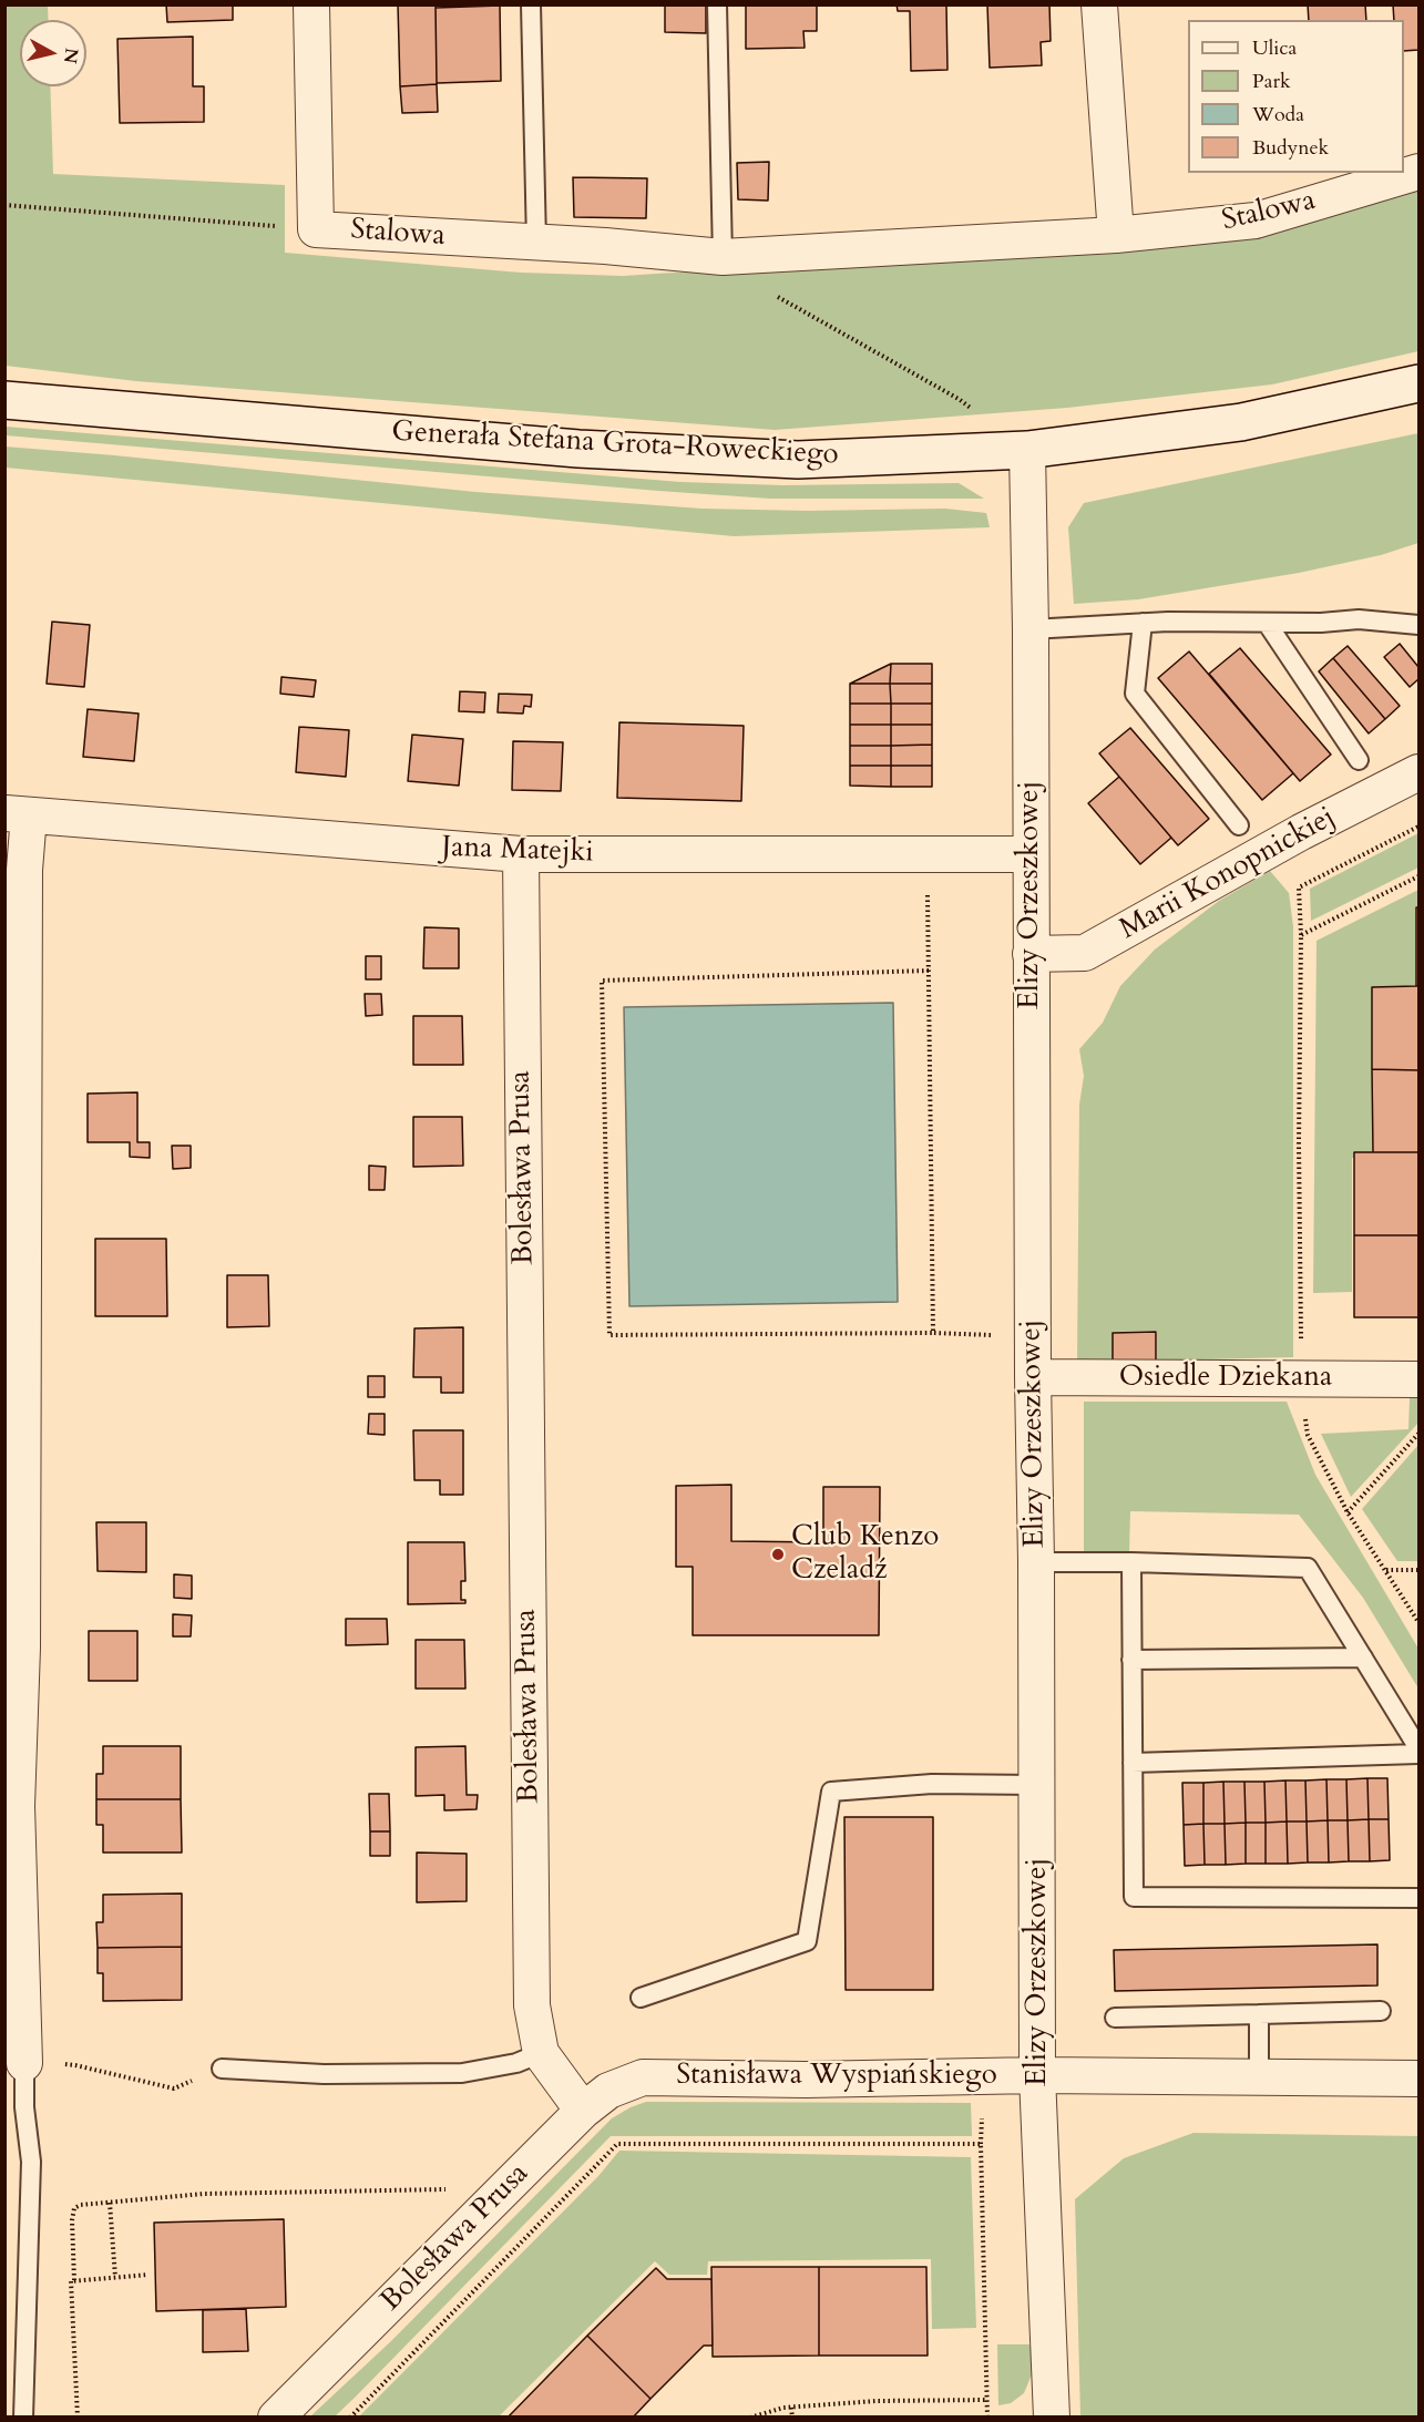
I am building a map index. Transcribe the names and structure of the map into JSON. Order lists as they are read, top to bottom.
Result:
{
  "streets": {
    "street": [
      "Stalowa",
      "Generała Stefana Grota-Roweckiego",
      "Jana Matejki",
      "Marii Konopnickiej",
      "Elizy Orzeszkowej",
      "Bolesława Prusa",
      "Osiedle Dziekana",
      "Stanisława Wyspiańskiego"
    ]
  },
  "crossings": [
    ["Generała Stefana Grota-Roweckiego", "Elizy Orzeszkowej"],
    ["Jana Matejki", "Elizy Orzeszkowej"],
    ["Jana Matejki", "Bolesława Prusa"],
    ["Marii Konopnickiej", "Elizy Orzeszkowej"],
    ["Elizy Orzeszkowej", "Osiedle Dziekana"],
    ["Elizy Orzeszkowej", "Stanisława Wyspiańskiego"],
    ["Bolesława Prusa", "Stanisława Wyspiańskiego"]
  ],
  "places": ["Club Kenzo Czeladź"],
  "legend": [
    "Ulica",
    "Park",
    "Woda",
    "Budynek"
  ],
  "north": "right"
}
